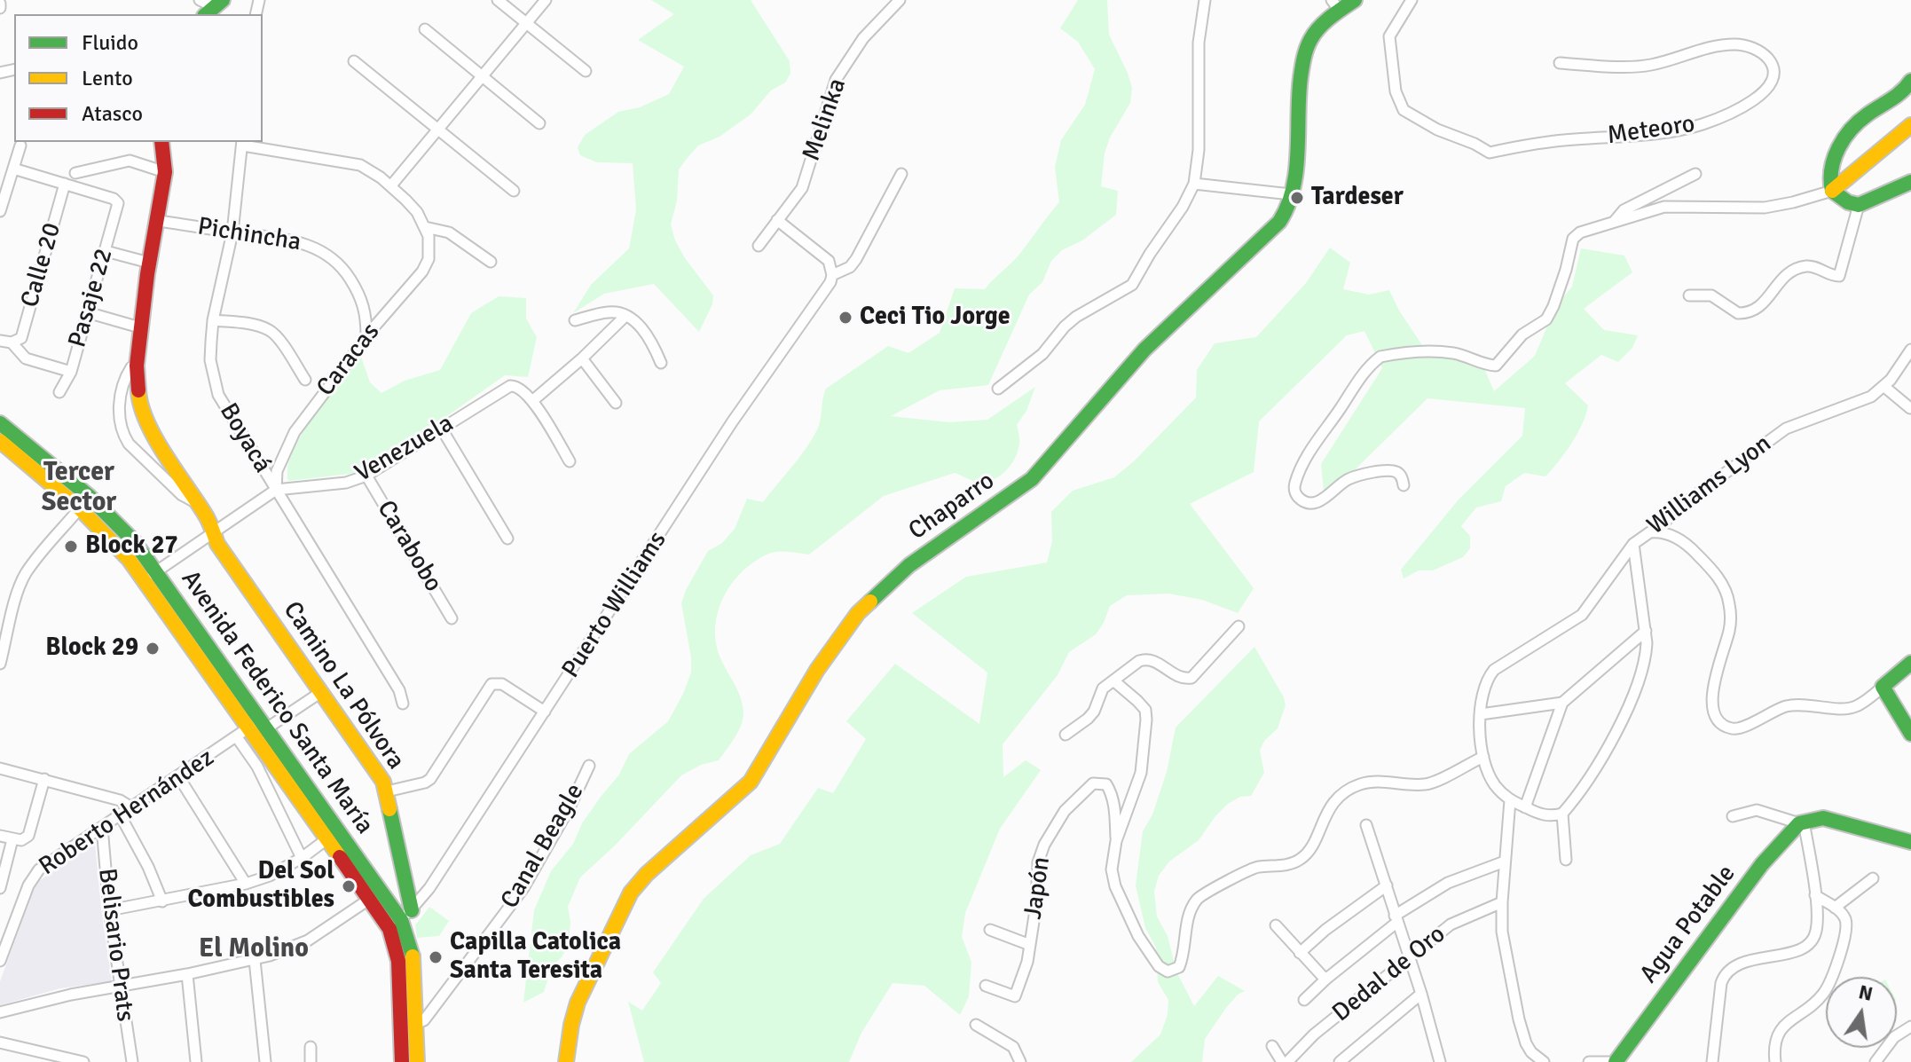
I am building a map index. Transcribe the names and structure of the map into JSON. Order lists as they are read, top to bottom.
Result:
{
  "streets": {
    "street": [
      "Melinka",
      "Meteoro",
      "Pichincha",
      "Calle 20",
      "Pasaje 22",
      "Caracas",
      "Boyacá",
      "Venezuela",
      "Williams Lyon",
      "Chaparro",
      "Carabobo",
      "Puerto Williams",
      "Camino La Pólvora",
      "Avenida Federico Santa María",
      "Roberto Hernández",
      "Canal Beagle",
      "Japón",
      "Agua Potable",
      "Belisario Prats",
      "Dedal de Oro"
    ]
  },
  "crossings": [
    ["Pichincha", "Caracas"],
    ["Pichincha", "Boyacá"],
    ["Pichincha", "Camino La Pólvora"],
    ["Calle 20", "Pasaje 22"],
    ["Caracas", "Boyacá"],
    ["Caracas", "Venezuela"],
    ["Boyacá", "Venezuela"],
    ["Venezuela", "Carabobo"],
    ["Venezuela", "Camino La Pólvora"],
    ["Venezuela", "Avenida Federico Santa María"],
    ["Puerto Williams", "Camino La Pólvora"],
    ["Puerto Williams", "Avenida Federico Santa María"],
    ["Camino La Pólvora", "Avenida Federico Santa María"],
    ["Camino La Pólvora", "Roberto Hernández"],
    ["Avenida Federico Santa María", "Roberto Hernández"],
    ["Avenida Federico Santa María", "Canal Beagle"],
    ["Roberto Hernández", "Belisario Prats"]
  ],
  "districts": ["Tercer Sector", "El Molino"],
  "places": [
    "Tardeser",
    "Ceci Tio Jorge",
    "Block 27",
    "Block 29",
    "Del Sol Combustibles",
    "Capilla Catolica Santa Teresita"
  ],
  "legend": ["Fluido", "Lento", "Atasco"],
  "north": "top"
}
